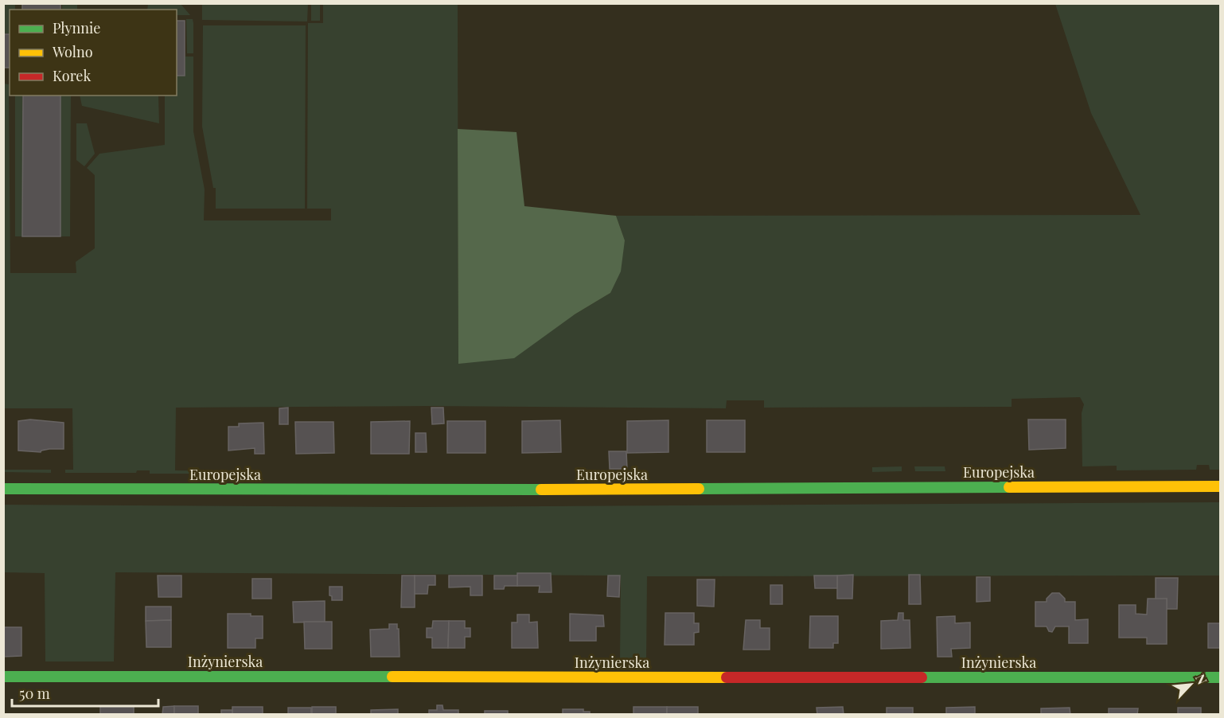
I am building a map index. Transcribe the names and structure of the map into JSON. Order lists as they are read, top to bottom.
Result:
{
  "streets": {
    "street": ["Europejska", "Inżynierska"]
  },
  "legend": ["Płynnie", "Wolno", "Korek"],
  "scale_bar": "50 m",
  "north": "top right"
}
